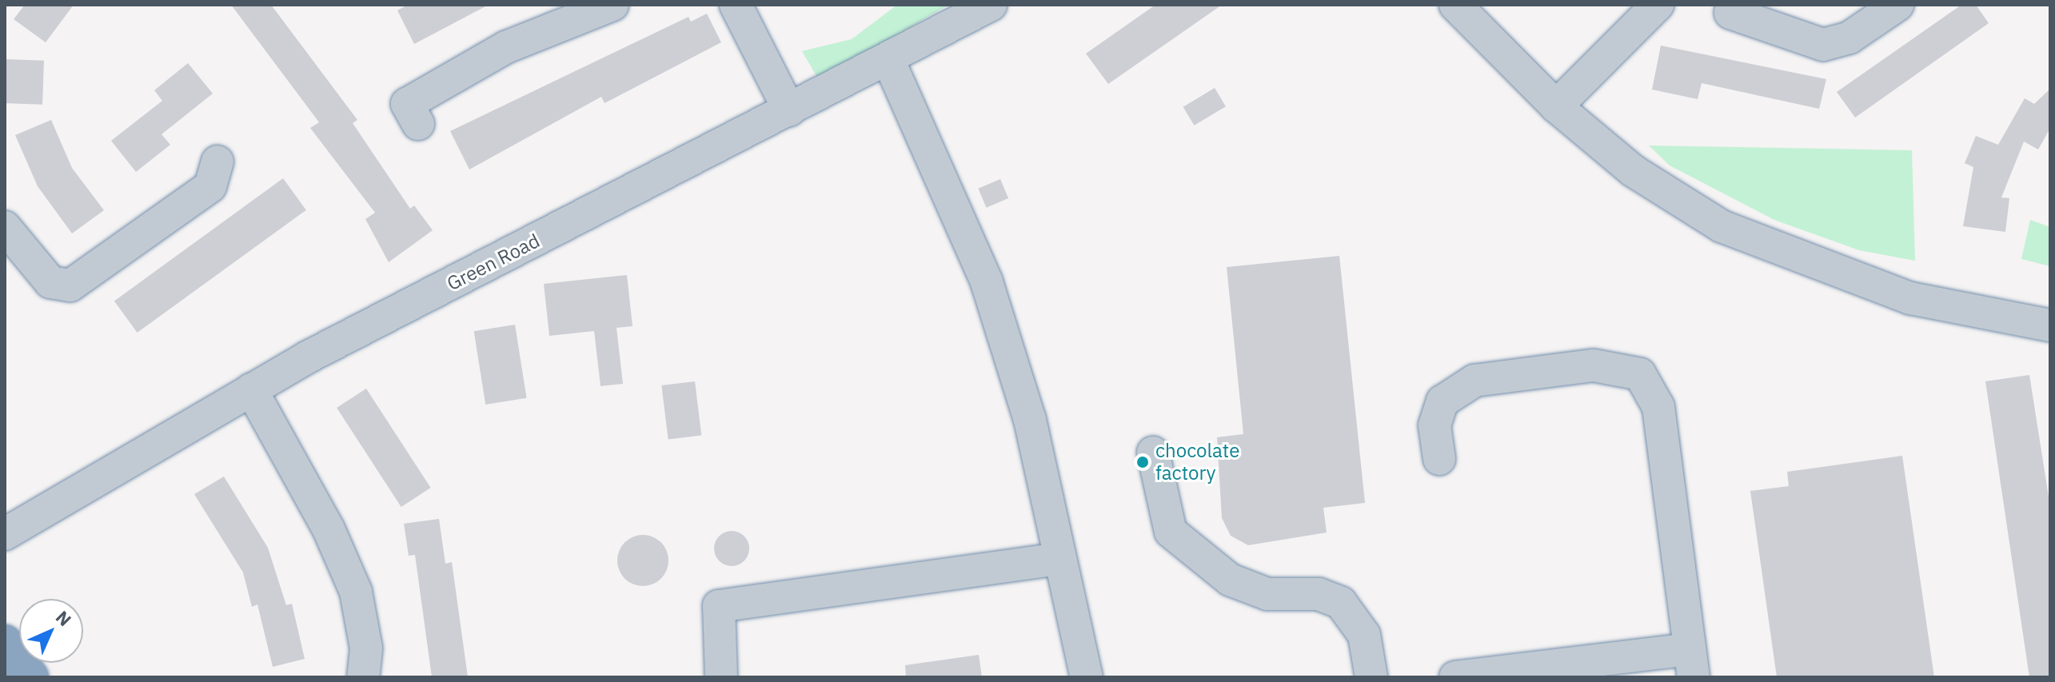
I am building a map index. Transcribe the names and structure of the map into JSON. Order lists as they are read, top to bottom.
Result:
{
  "streets": {
    "street": ["Green Road"]
  },
  "places": ["chocolate factory"],
  "north": "top right"
}
